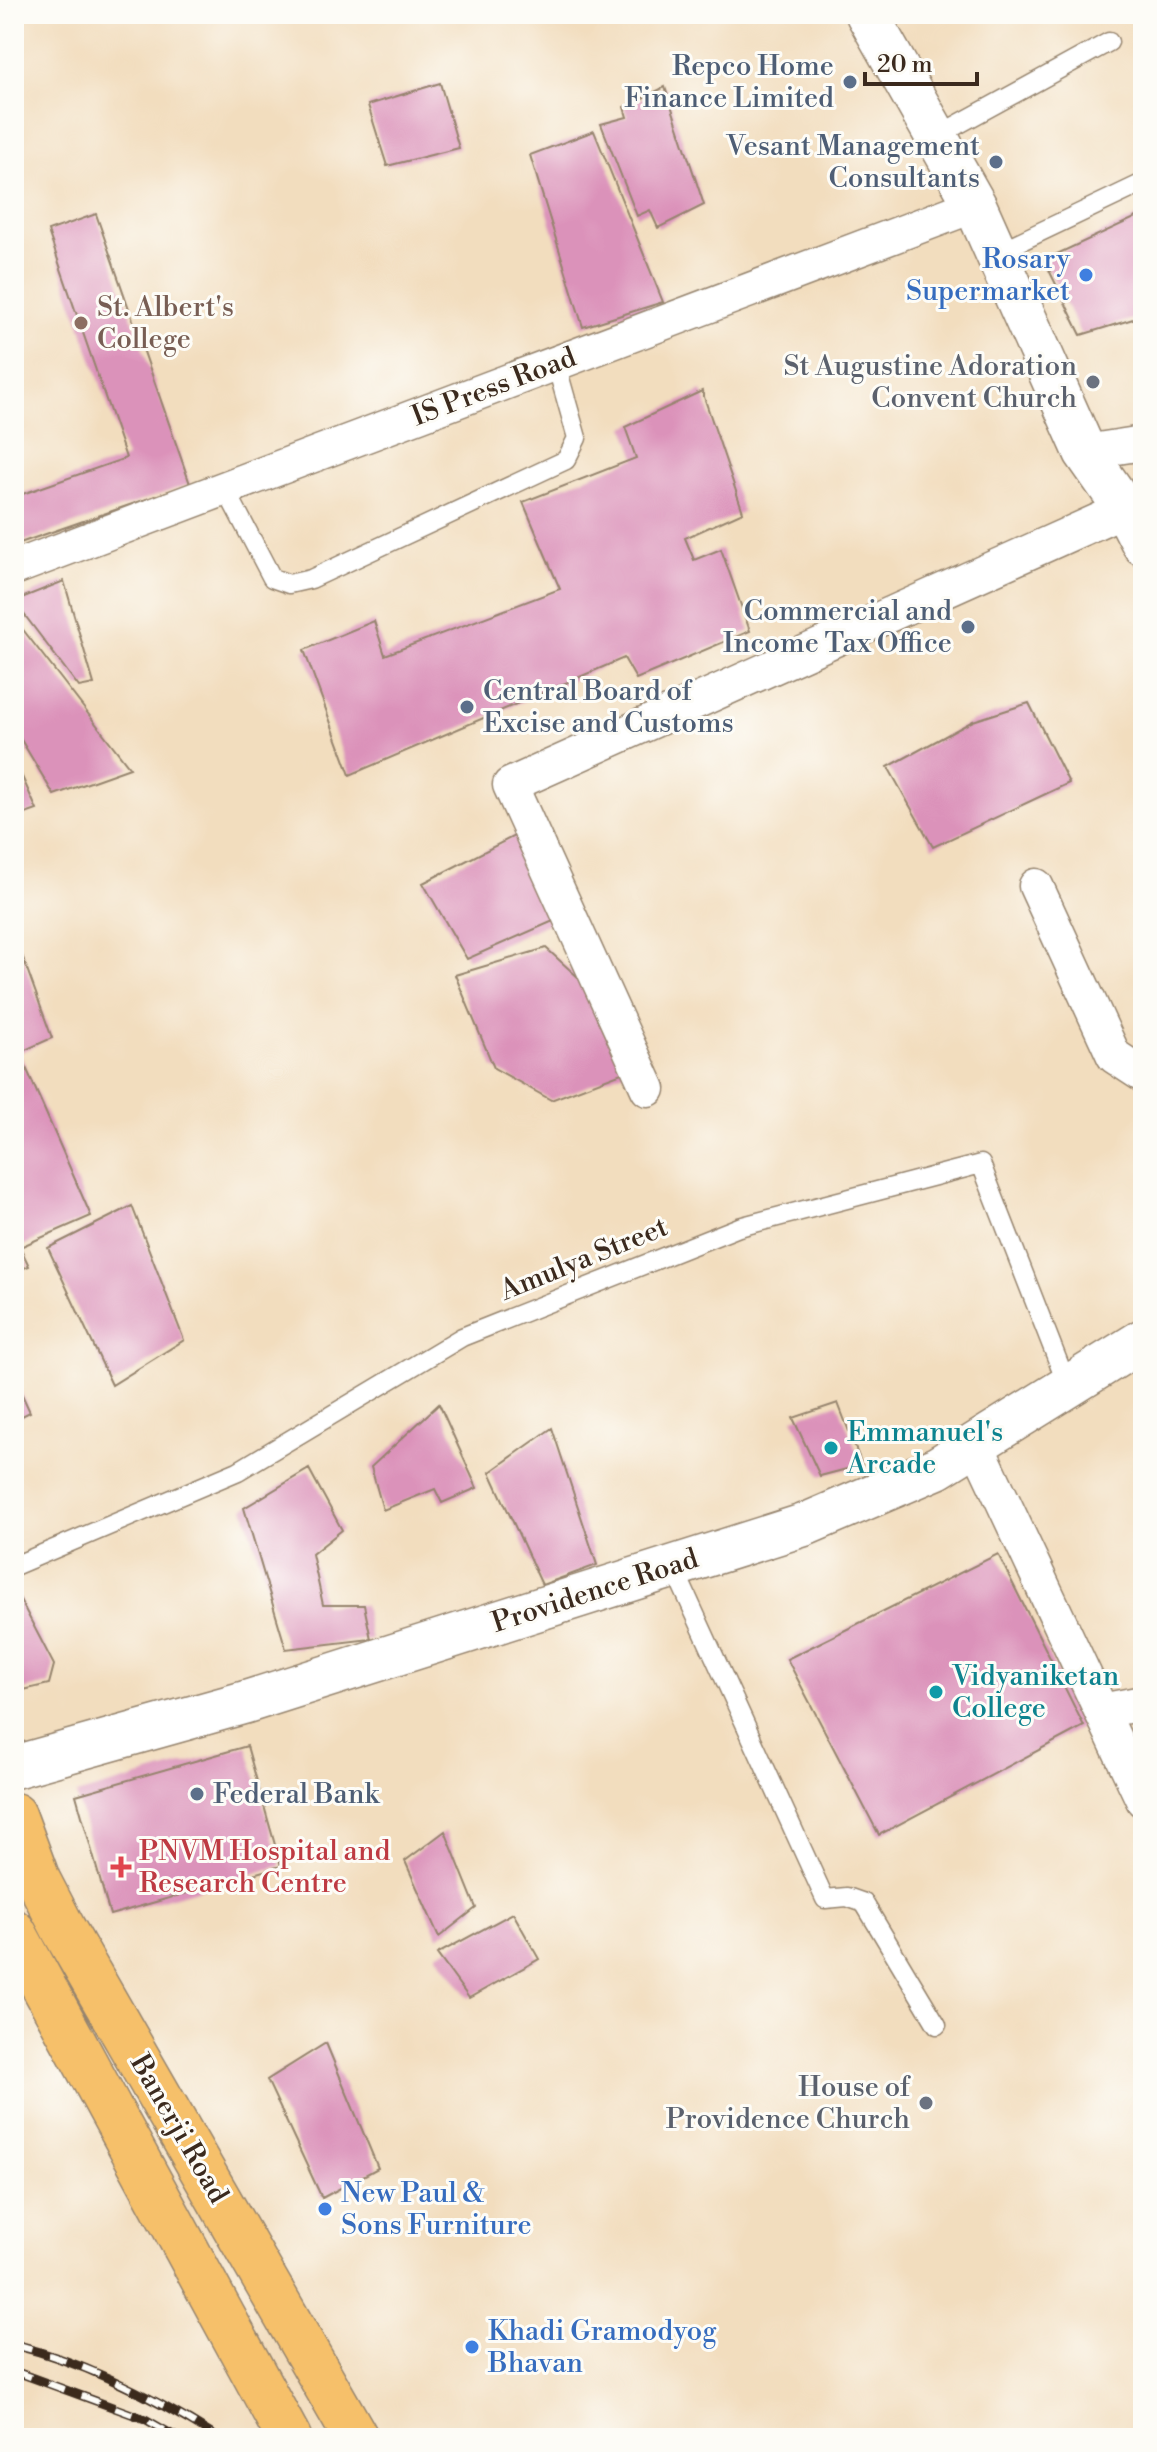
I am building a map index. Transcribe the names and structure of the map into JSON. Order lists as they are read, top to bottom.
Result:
{
  "streets": {
    "main road": ["Banerji Road"],
    "street": ["IS Press Road", "Providence Road"],
    "lane": ["Amulya Street"]
  },
  "crossings": [
    ["Amulya Street", "Providence Road"]
  ],
  "places": {
    "other": [
      "Repco Home Finance Limited",
      "Vesant Management Consultants",
      "Rosary Supermarket",
      "St. Albert's College",
      "St Augustine Adoration Convent Church",
      "Commercial and Income Tax Office",
      "Central Board of Excise and Customs",
      "Emmanuel's Arcade",
      "Vidyaniketan College",
      "Federal Bank",
      "House of Providence Church",
      "New Paul & Sons Furniture",
      "Khadi Gramodyog Bhavan"
    ],
    "health": ["PNVM Hospital and Research Centre"]
  },
  "scale_bar": "20 m"
}
